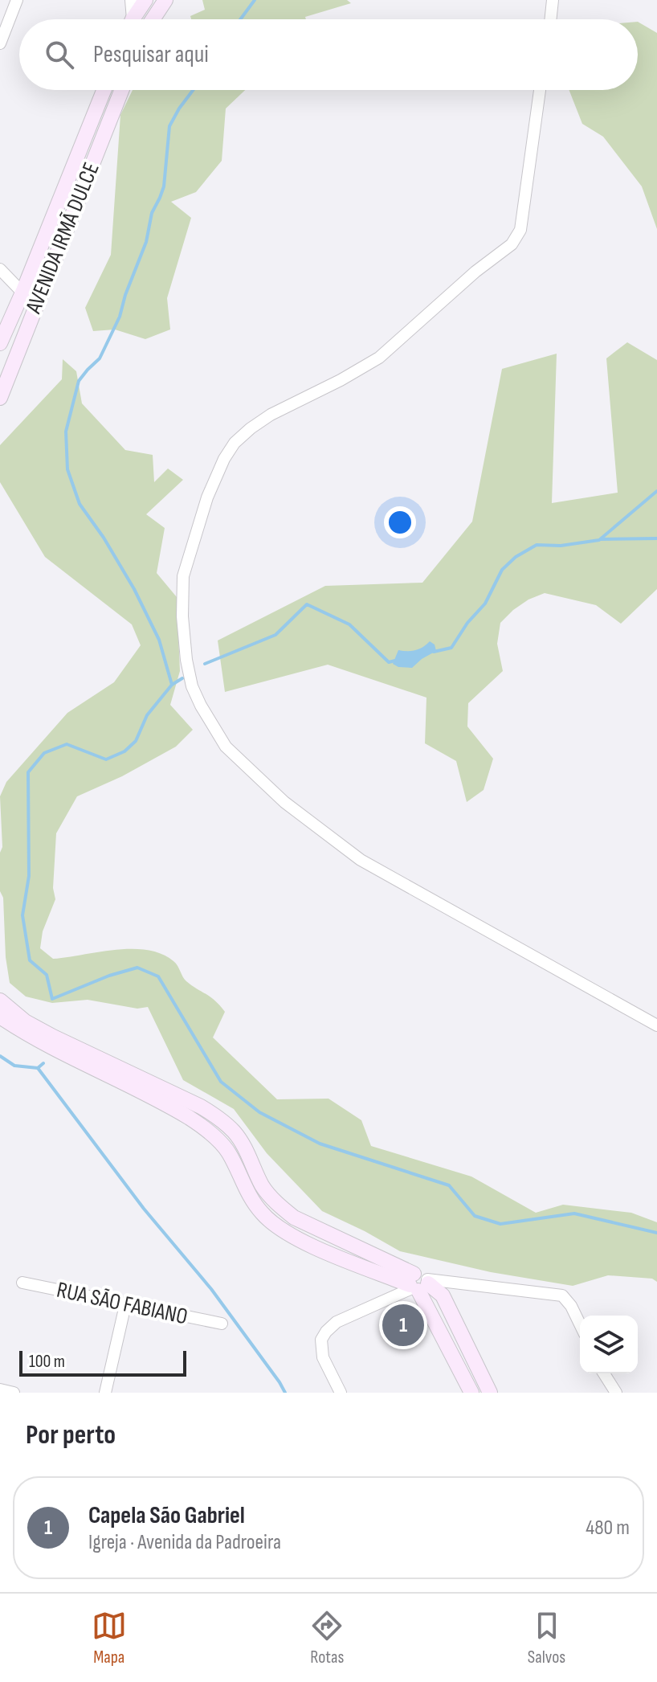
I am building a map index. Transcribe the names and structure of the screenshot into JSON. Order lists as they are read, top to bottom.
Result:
{
  "streets": {
    "street": ["AVENIDA IRMÃ DULCE", "RUA SÃO FABIANO"]
  },
  "scale_bar": "100 m",
  "page": {
    "search": "Pesquisar aqui",
    "pins": "1",
    "scale": "100 m",
    "heading": "Por perto",
    "list": [
      {
        "mark": "1",
        "name": "Capela São Gabriel",
        "note": "Igreja · Avenida da Padroeira",
        "value": "480 m"
      }
    ],
    "nav": ["Mapa", "Rotas", "Salvos"]
  }
}
